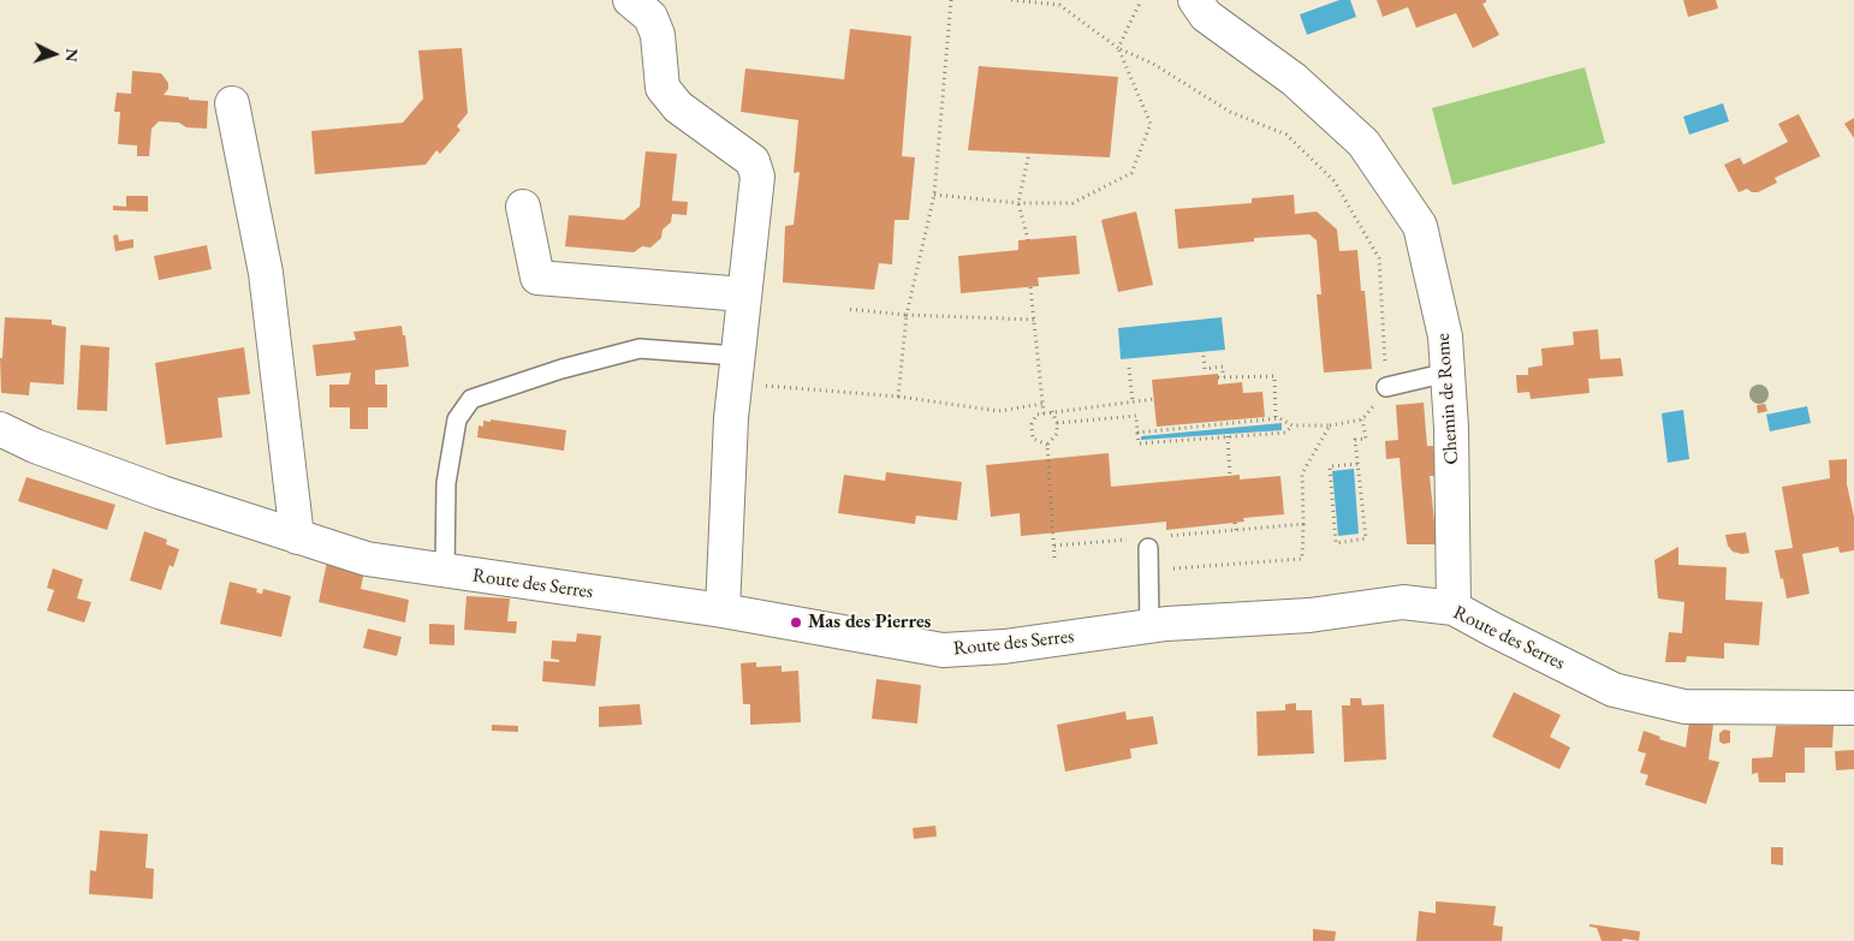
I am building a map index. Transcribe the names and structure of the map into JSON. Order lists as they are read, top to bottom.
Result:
{
  "streets": {
    "street": ["Chemin de Rome", "Route des Serres"]
  },
  "crossings": [
    ["Chemin de Rome", "Route des Serres"]
  ],
  "places": ["Mas des Pierres"],
  "north": "right"
}
